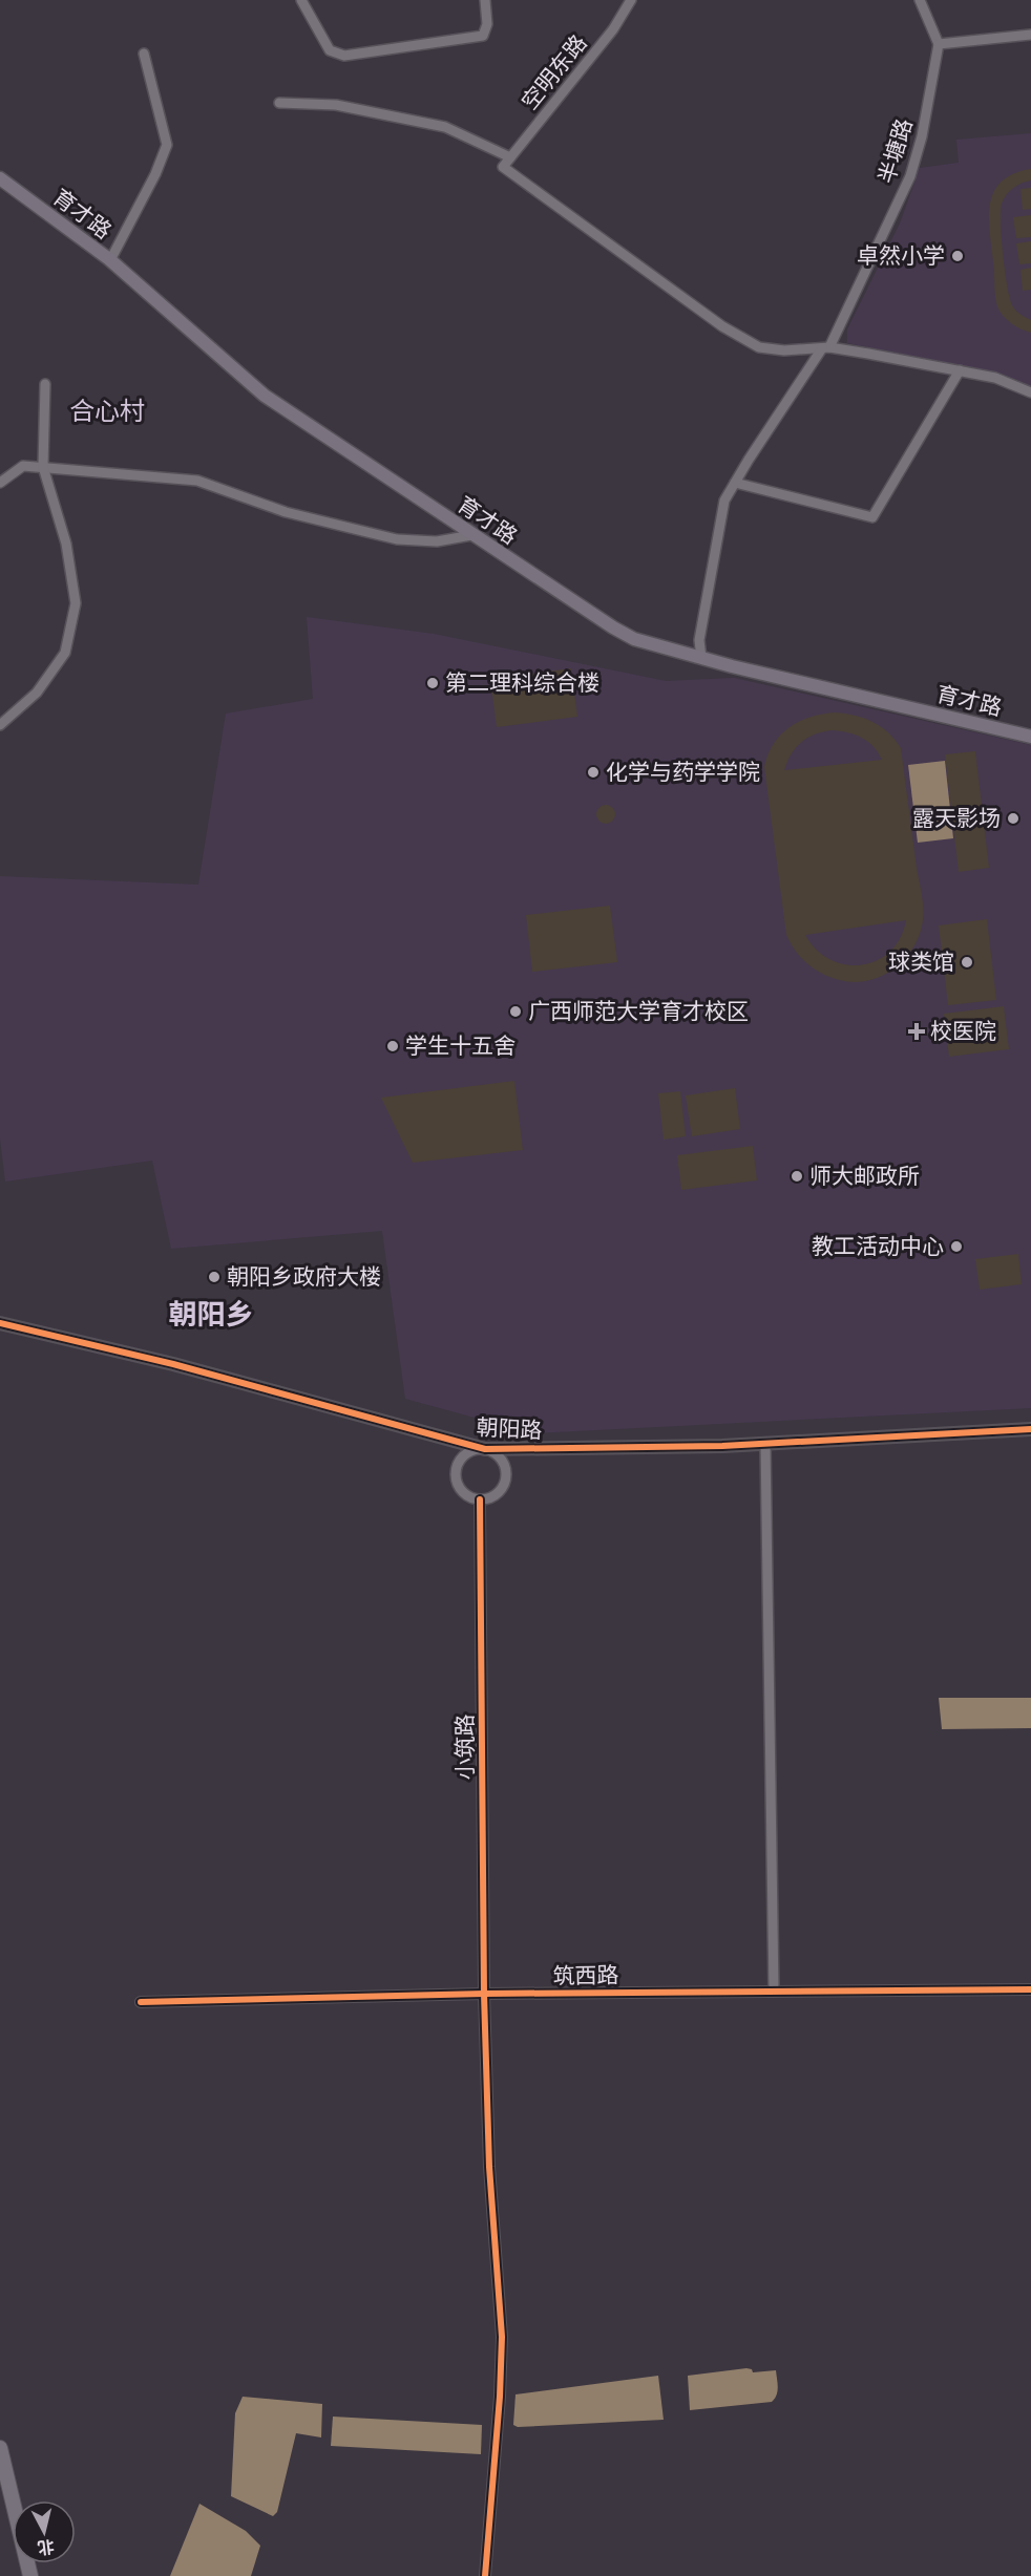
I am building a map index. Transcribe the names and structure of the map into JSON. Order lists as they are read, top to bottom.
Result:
{
  "streets": {
    "main road": ["育才路"],
    "street": [
      "空明东路",
      "半塘路",
      "朝阳路",
      "小筑路",
      "筑西路"
    ]
  },
  "crossings": [
    ["空明东路", "半塘路"],
    ["半塘路", "育才路"],
    ["朝阳路", "小筑路"],
    ["小筑路", "筑西路"]
  ],
  "districts": ["合心村", "朝阳乡"],
  "places": {
    "other": [
      "卓然小学",
      "第二理科综合楼",
      "化学与药学学院",
      "露天影场",
      "球类馆",
      "广西师范大学育才校区",
      "学生十五舍",
      "师大邮政所",
      "教工活动中心",
      "朝阳乡政府大楼"
    ],
    "health": ["校医院"]
  },
  "north": "bottom"
}
